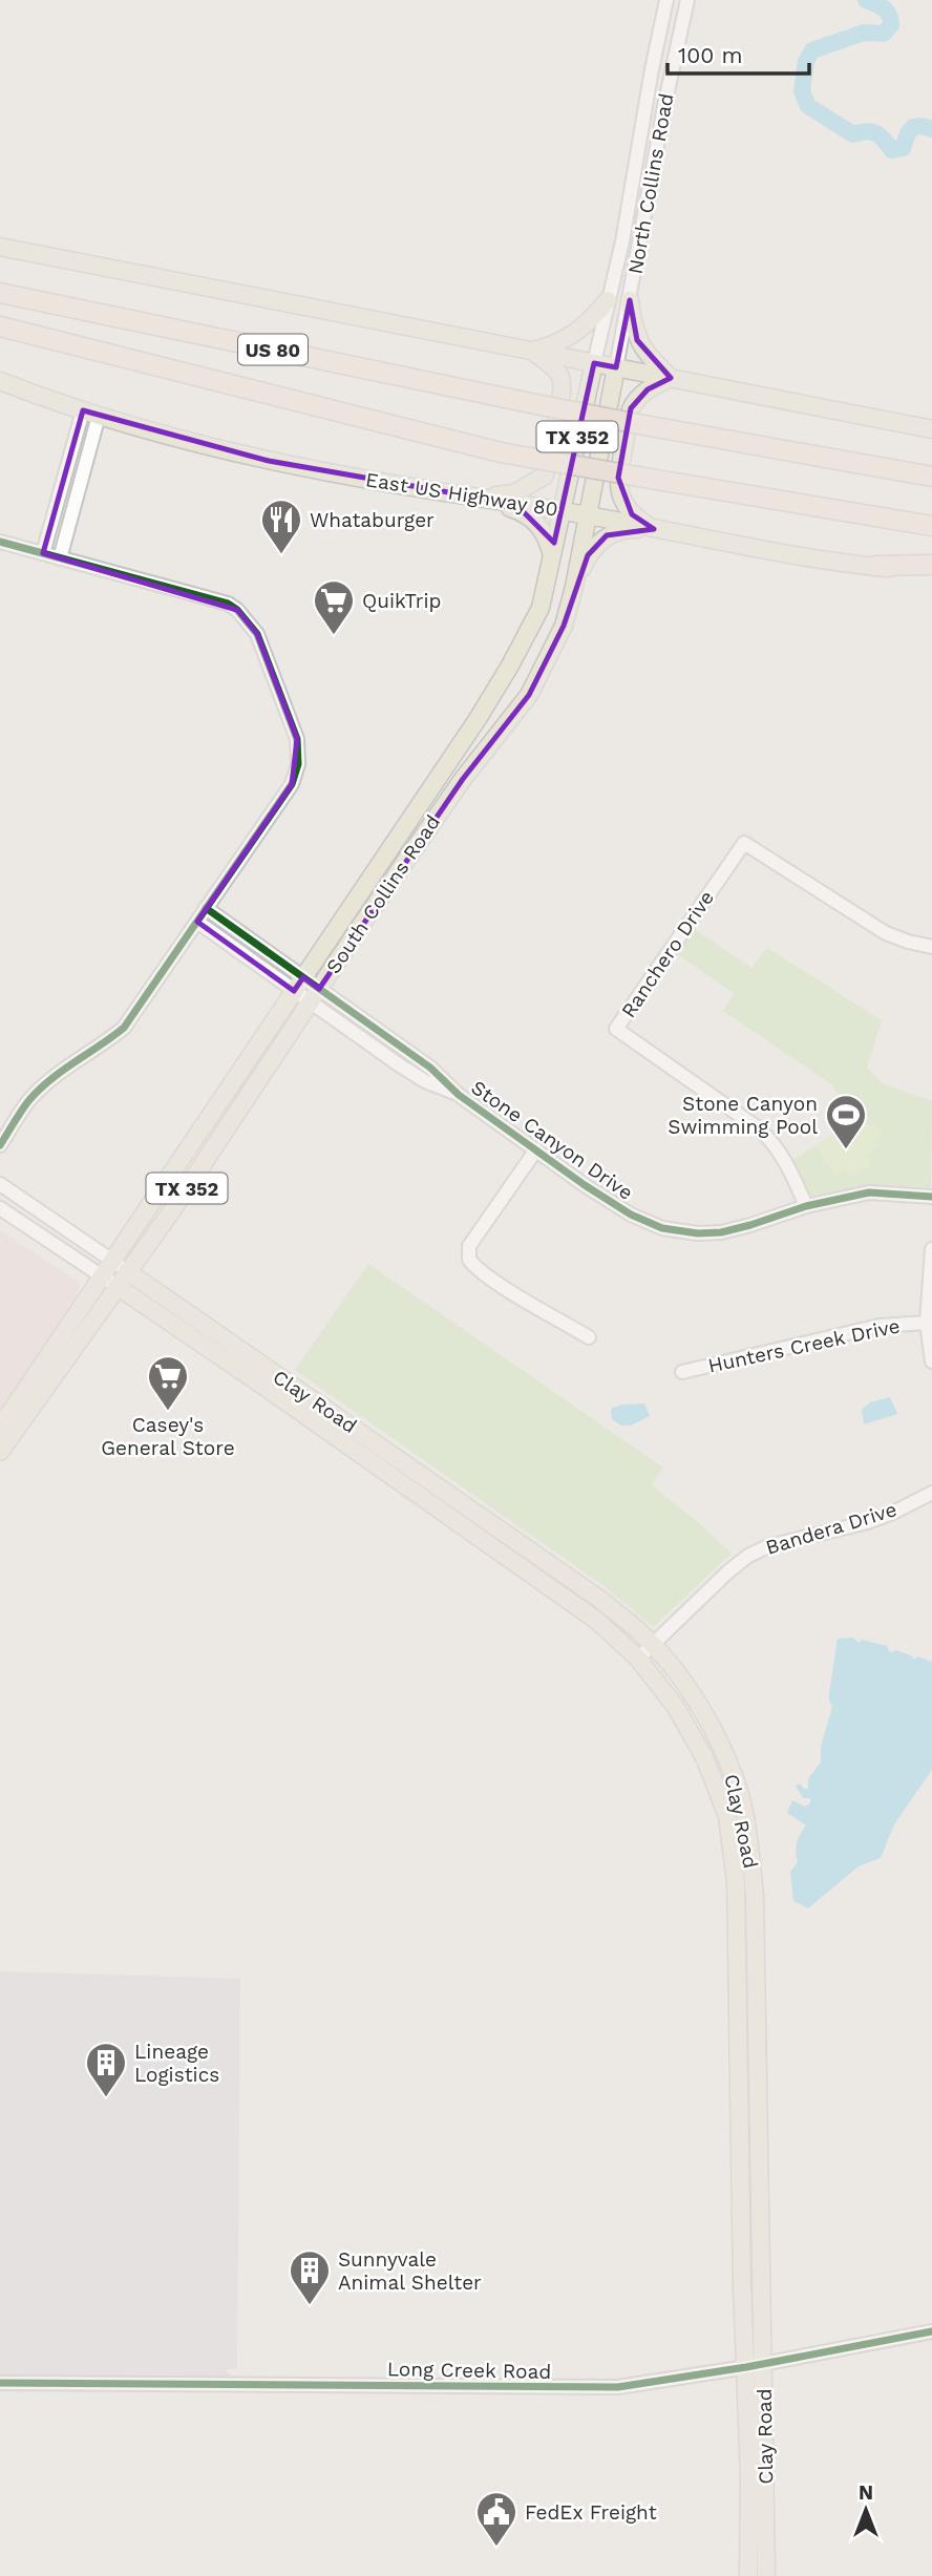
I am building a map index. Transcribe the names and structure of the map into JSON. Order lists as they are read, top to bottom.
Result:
{
  "streets": {
    "highway": ["US 80"],
    "main road": [
      "TX 352",
      "East US Highway 80",
      "South Collins Road",
      "Clay Road"
    ],
    "street": [
      "North Collins Road",
      "Ranchero Drive",
      "Stone Canyon Drive",
      "Hunters Creek Drive",
      "Bandera Drive",
      "Long Creek Road"
    ]
  },
  "crossings": [
    ["North Collins Road", "South Collins Road"],
    ["East US Highway 80", "South Collins Road"],
    ["South Collins Road", "Stone Canyon Drive"],
    ["South Collins Road", "Clay Road"],
    ["Ranchero Drive", "Stone Canyon Drive"],
    ["Clay Road", "Bandera Drive"],
    ["Clay Road", "Long Creek Road"]
  ],
  "places": {
    "restaurant": ["Whataburger"],
    "supermarket": ["QuikTrip", "Casey's General Store"],
    "sports": ["Stone Canyon Swimming Pool"],
    "building": ["Lineage Logistics", "Sunnyvale Animal Shelter"],
    "public building": ["FedEx Freight"]
  },
  "scale_bar": "100 m",
  "north": "top"
}
